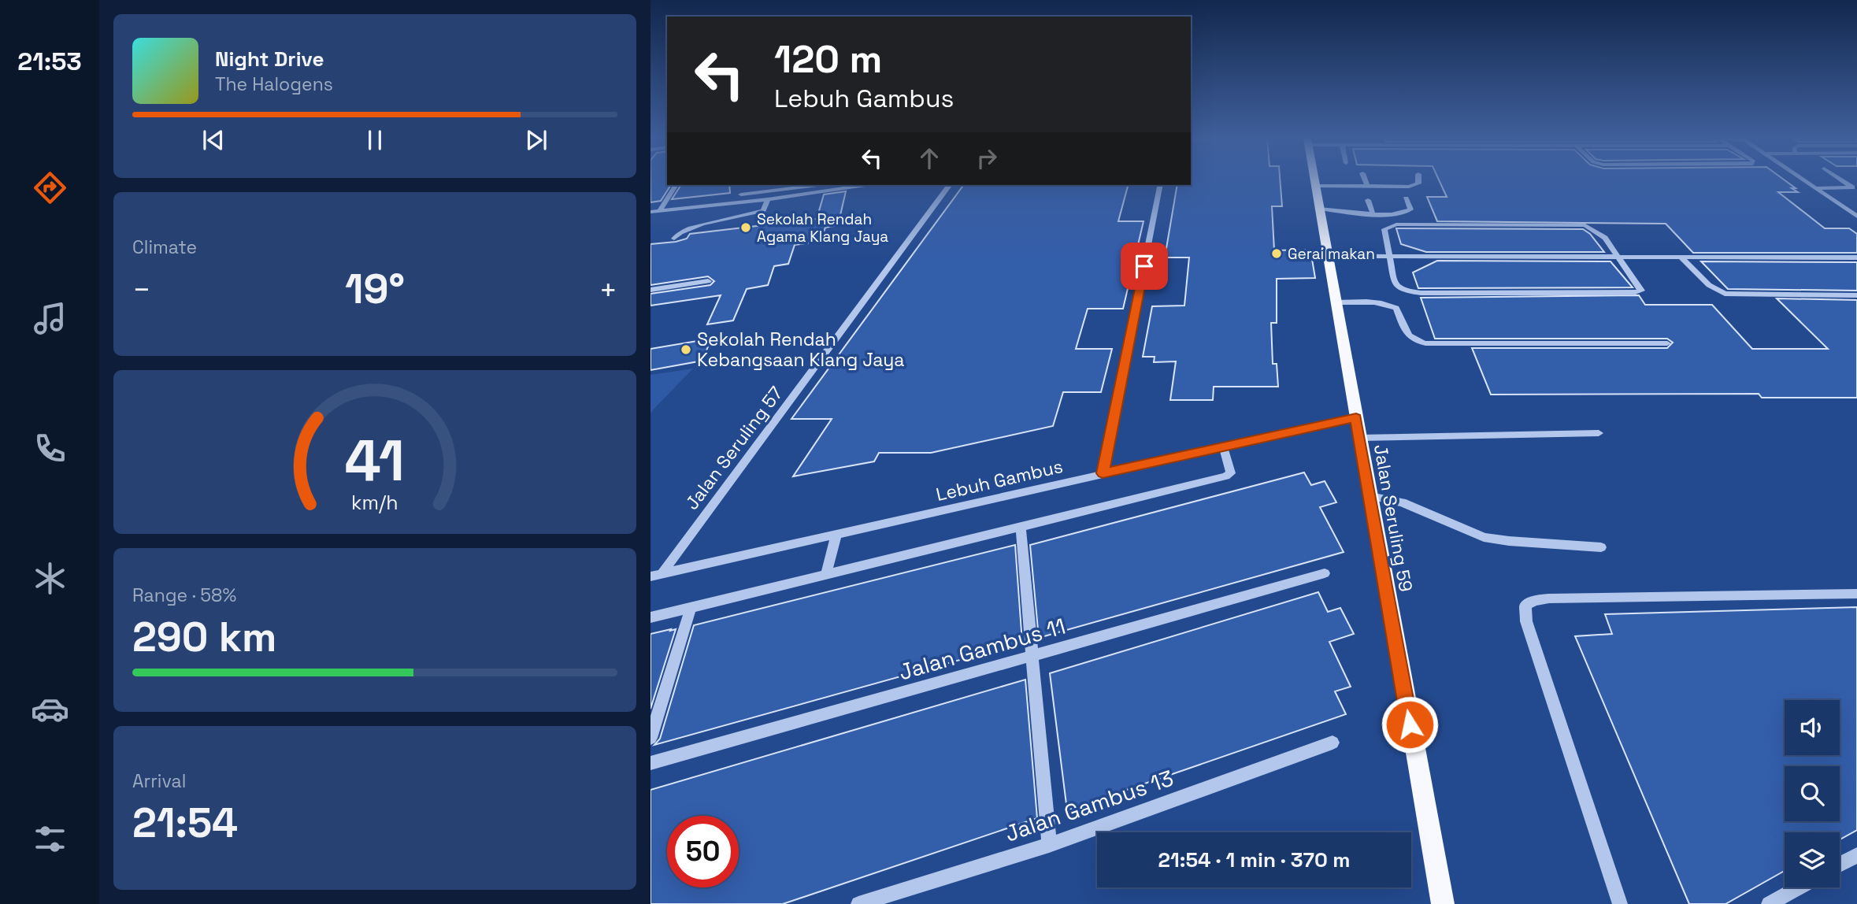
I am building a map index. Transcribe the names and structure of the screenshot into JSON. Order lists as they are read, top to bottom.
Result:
{
  "streets": {
    "main road": ["Jalan Seruling 59"],
    "street": [
      "Jalan Seruling 57",
      "Lebuh Gambus",
      "Jalan Gambus 11",
      "Jalan Gambus 13"
    ]
  },
  "crossings": [
    ["Jalan Seruling 57", "Lebuh Gambus"],
    ["Lebuh Gambus", "Jalan Seruling 59"]
  ],
  "places": ["Sekolah Rendah Agama Klang Jaya", "Gerai makan", "Sekolah Rendah Kebangsaan Klang Jaya"],
  "page": {
    "tabs": "21:53",
    "turn": ["120 m", "Lebuh Gambus"],
    "song": ["Night Drive", "The Halogens"],
    "tile": [
      "Climate",
      ["Range · 58%", "290 km"],
      ["Arrival", "21:54"]
    ],
    "heat": ["−", "19°", "+"],
    "limit": "50",
    "trip": "21:54 · 1 min · 370 m",
    "gauge": ["41", "km/h"]
  }
}
